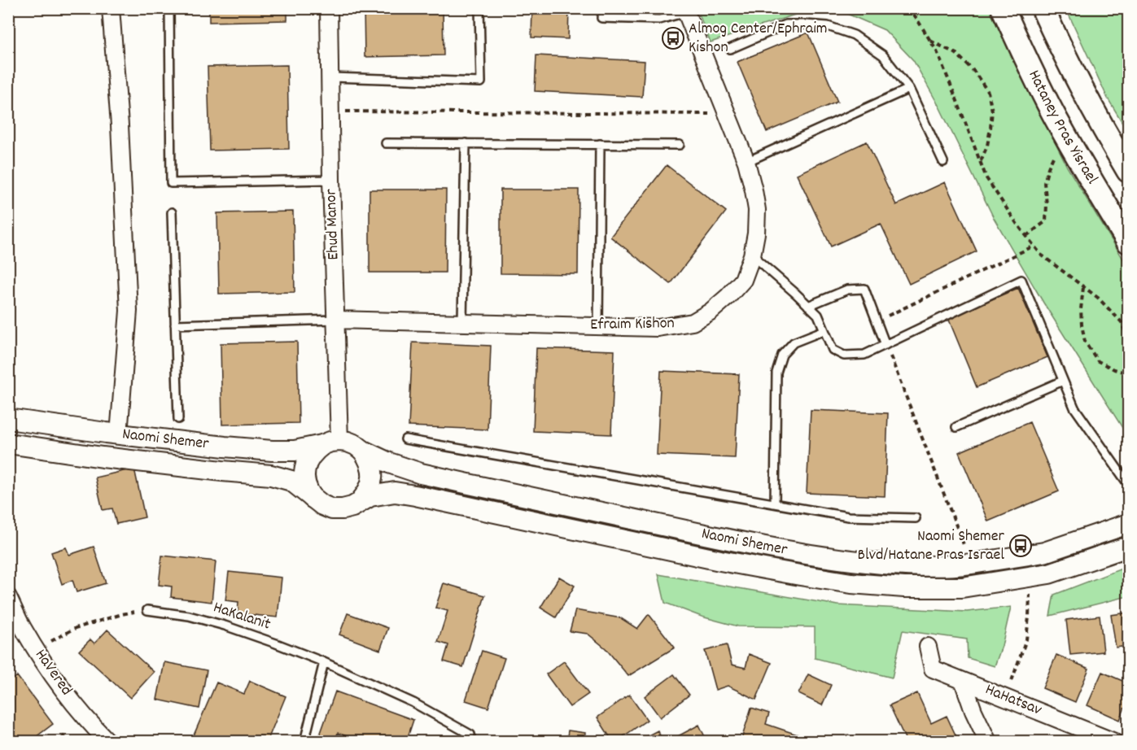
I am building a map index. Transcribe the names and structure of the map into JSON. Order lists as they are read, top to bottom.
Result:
{
  "streets": {
    "main road": ["Hataney Pras Yisrael"],
    "street": [
      "Ehud Manor",
      "Efraim Kishon",
      "Naomi Shemer",
      "HaVered",
      "HaHatsav"
    ],
    "lane": ["HaKalanit"]
  },
  "crossings": [
    ["Ehud Manor", "Efraim Kishon"],
    ["Ehud Manor", "Naomi Shemer"]
  ],
  "places": {
    "bus stop": ["Almog Center/Ephraim Kishon", "Naomi Shemer Blvd/Hatane Pras Israel"]
  }
}
